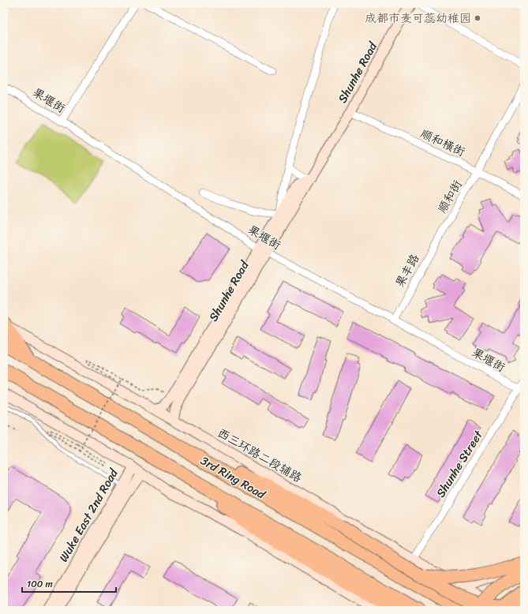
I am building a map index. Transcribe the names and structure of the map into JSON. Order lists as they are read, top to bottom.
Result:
{
  "streets": {
    "highway": ["3rd Ring Road"],
    "street": [
      "Shunhe Road",
      "果堰街",
      "顺和横街",
      "顺和街",
      "果丰路",
      "西三环路二段辅路",
      "Shunhe Street",
      "Wuke East 2nd Road"
    ]
  },
  "crossings": [
    ["Shunhe Road", "果堰街"],
    ["Shunhe Road", "顺和横街"],
    ["Shunhe Road", "西三环路二段辅路"],
    ["果堰街", "果丰路"],
    ["果堰街", "Shunhe Street"],
    ["顺和横街", "顺和街"],
    ["顺和街", "果丰路"],
    ["西三环路二段辅路", "Shunhe Street"]
  ],
  "places": ["成都市麦可蕊幼稚园"],
  "scale_bar": "100 m"
}
